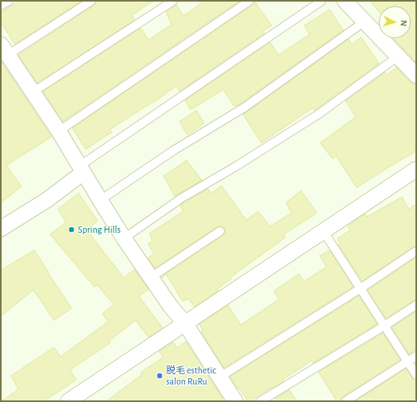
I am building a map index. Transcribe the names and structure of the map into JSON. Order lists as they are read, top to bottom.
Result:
{
  "places": ["Spring Hills", "脱毛 esthetic salon RuRu"],
  "north": "right"
}
